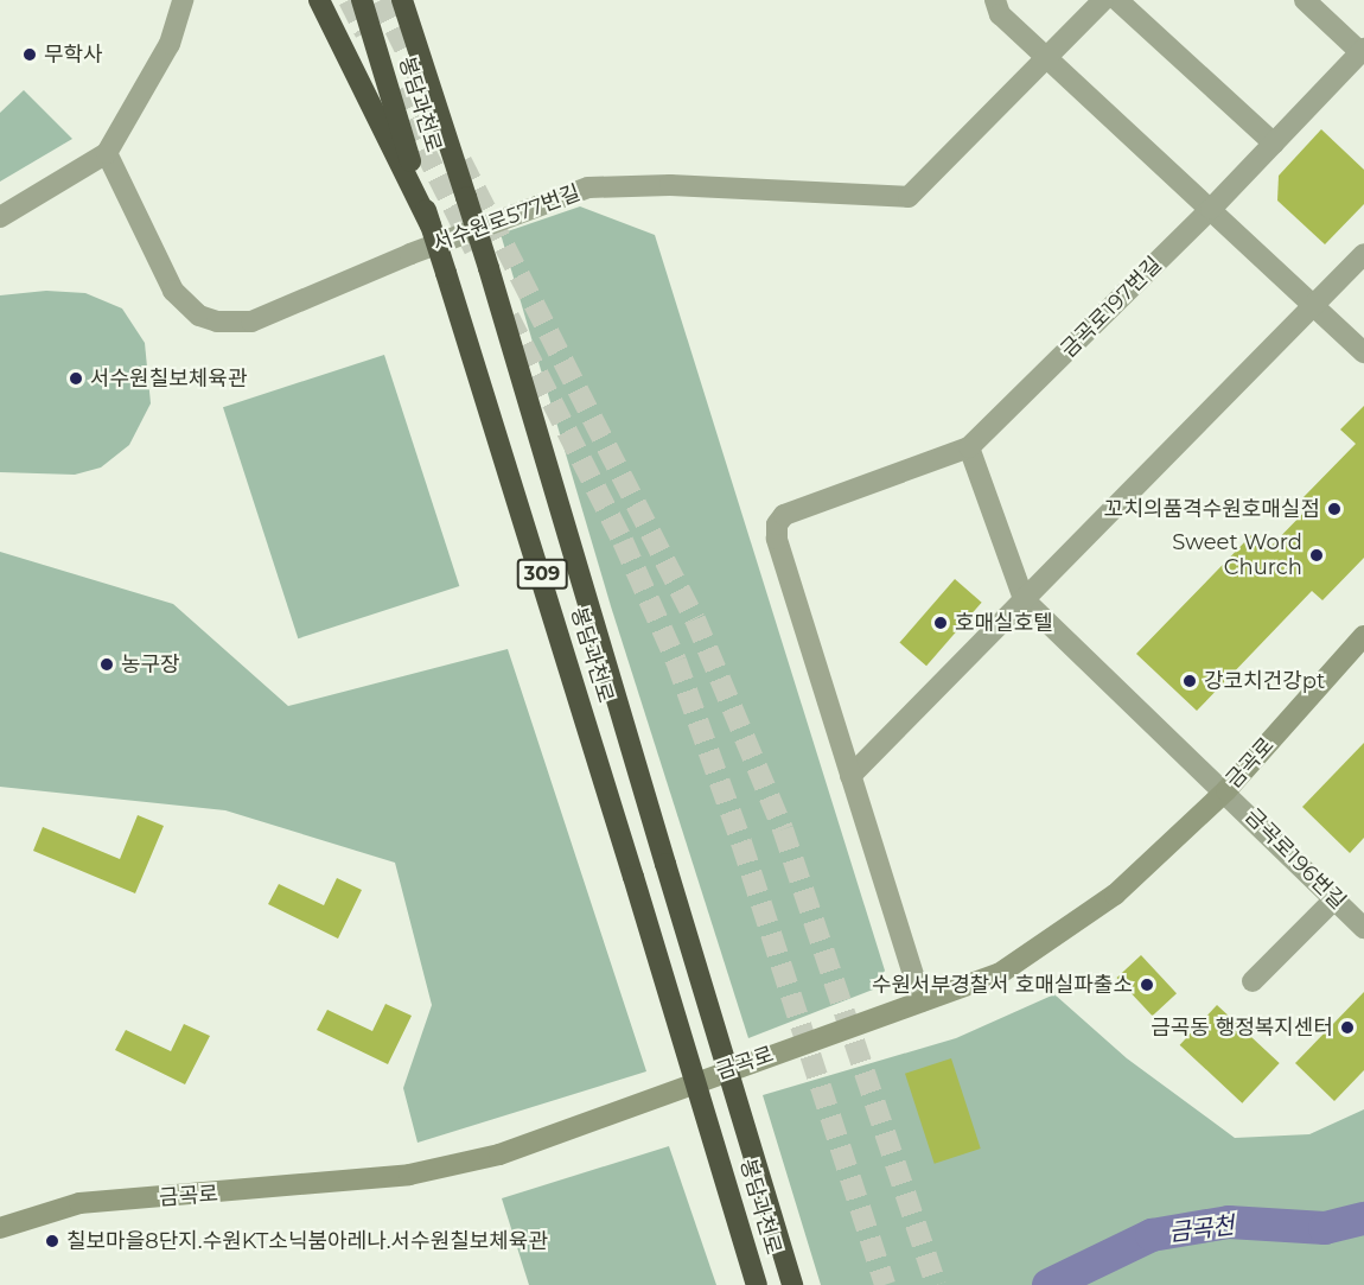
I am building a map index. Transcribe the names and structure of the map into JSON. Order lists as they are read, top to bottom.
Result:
{
  "streets": {
    "highway": ["봉담과천로", "309"],
    "main road": ["금곡로"],
    "street": ["서수원로577번길", "금곡로197번길", "금곡로196번길"]
  },
  "crossings": [
    ["금곡로", "금곡로196번길"]
  ],
  "water": ["금곡천"],
  "places": [
    "무학사",
    "서수원칠보체육관",
    "꼬치의품격수원호매실점",
    "Sweet Word Church",
    "호매실호텔",
    "농구장",
    "강코치건강pt",
    "수원서부경찰서 호매실파출소",
    "금곡동 행정복지센터",
    "칠보마을8단지.수원KT소닉붐아레나.서수원칠보체육관"
  ]
}
